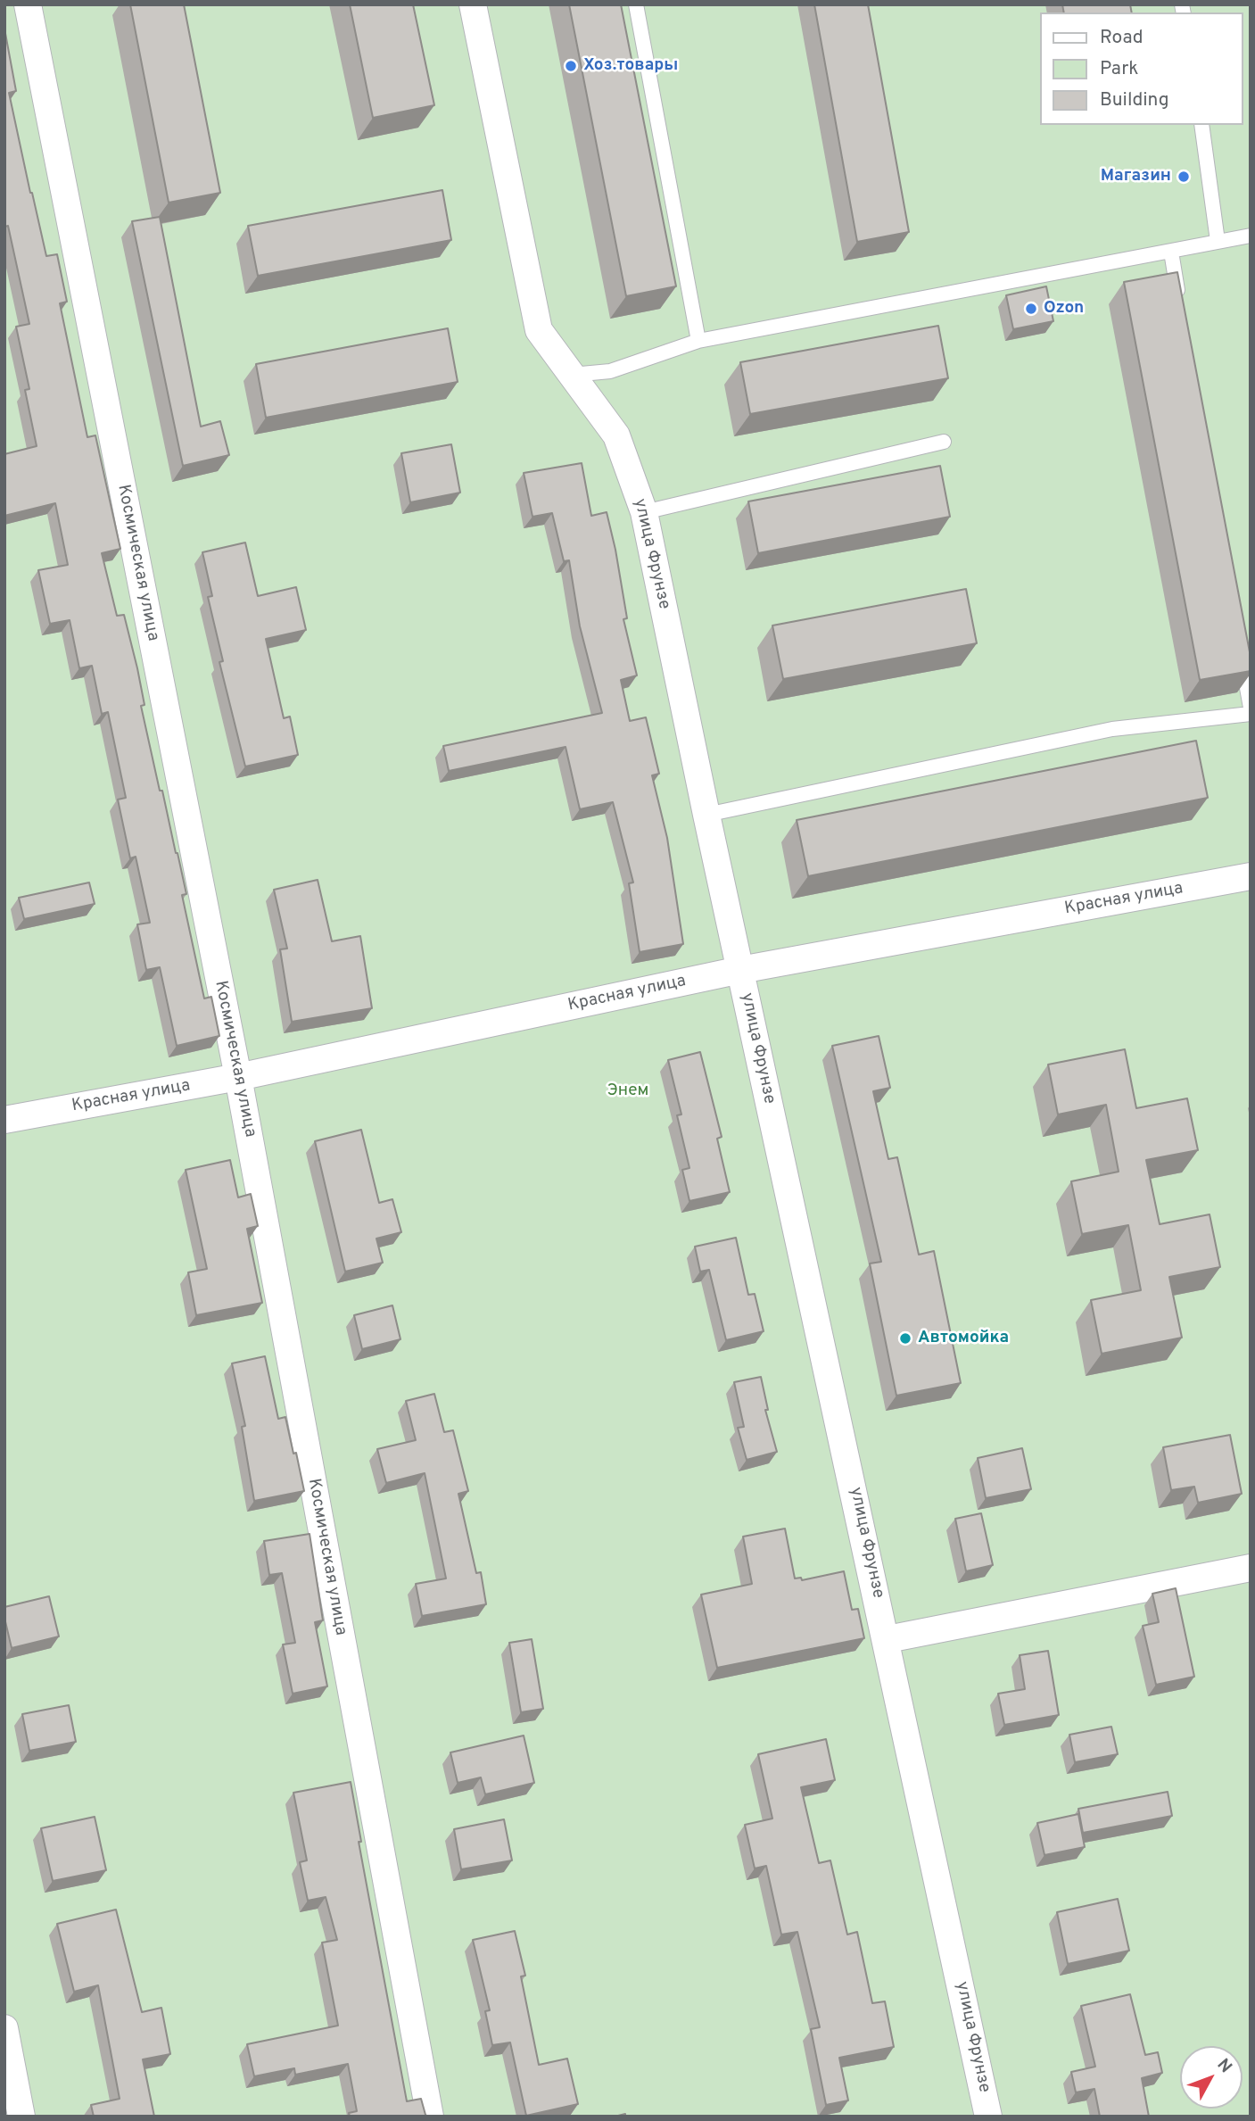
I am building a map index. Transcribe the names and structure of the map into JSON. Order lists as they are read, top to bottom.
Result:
{
  "streets": {
    "street": ["улица Фрунзе", "Космическая улица", "Красная улица"]
  },
  "crossings": [
    ["улица Фрунзе", "Красная улица"],
    ["Космическая улица", "Красная улица"]
  ],
  "parks": ["Энем"],
  "places": [
    "Хоз.товары",
    "Магазин",
    "Ozon",
    "Автомойка"
  ],
  "legend": ["Road", "Park", "Building"],
  "north": "top right"
}
